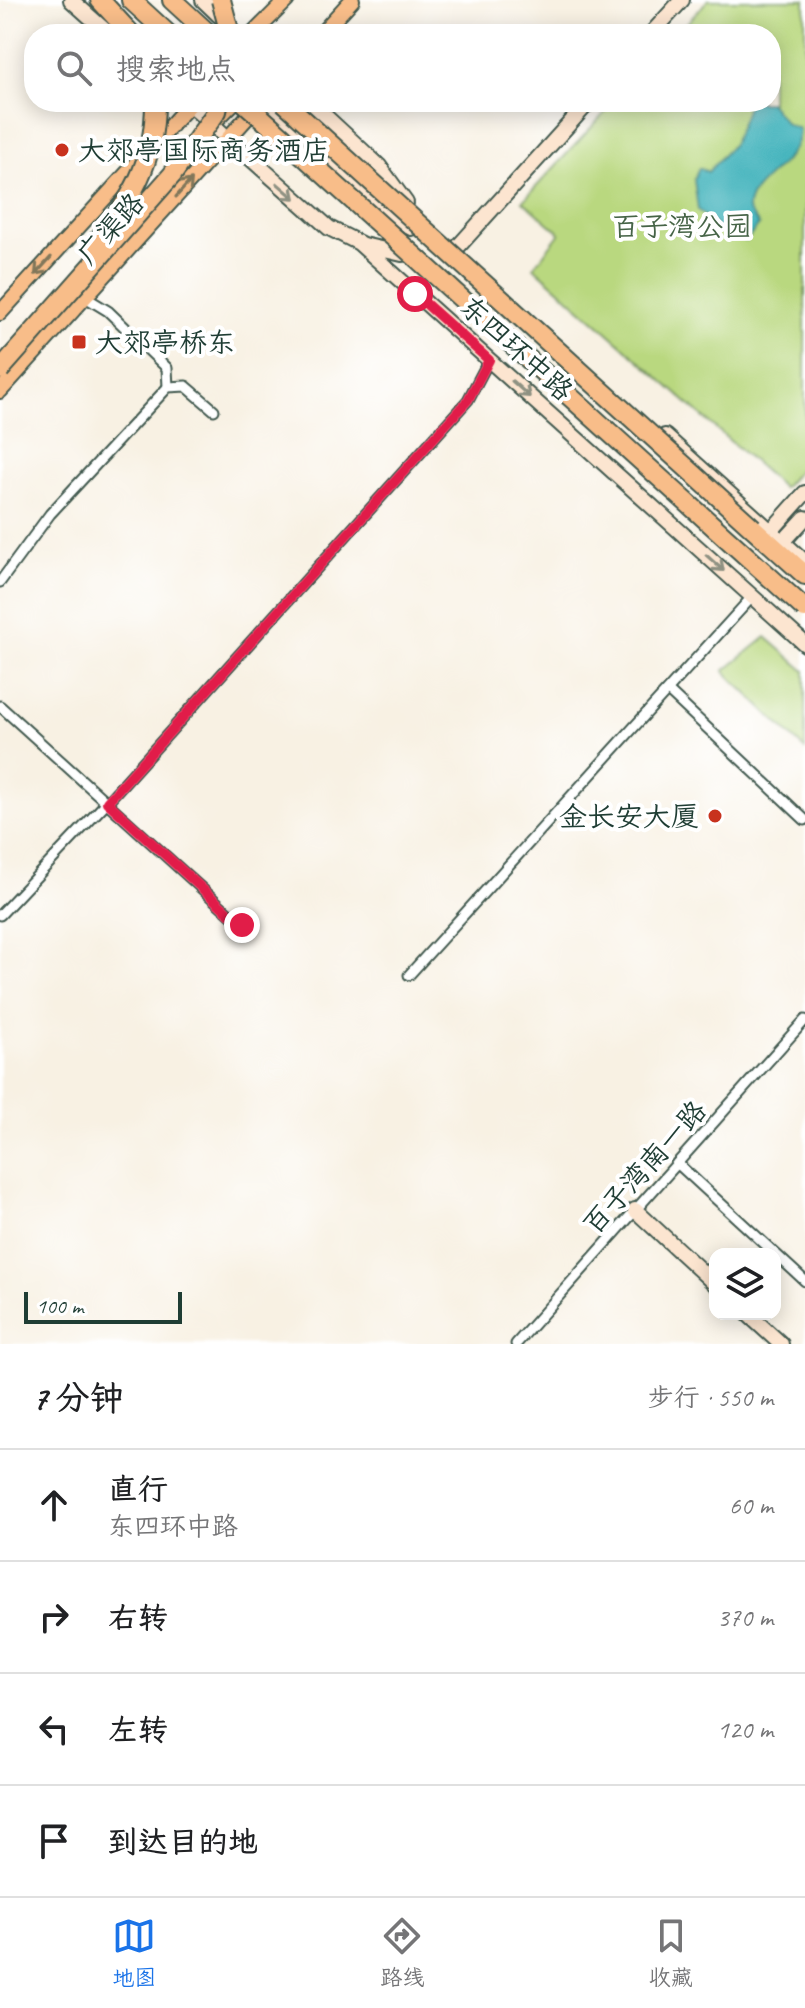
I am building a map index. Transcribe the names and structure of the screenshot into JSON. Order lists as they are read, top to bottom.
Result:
{
  "streets": {
    "highway": ["广渠路", "东四环中路"],
    "street": ["百子湾南一路"]
  },
  "crossings": [
    ["广渠路", "东四环中路"]
  ],
  "parks": ["百子湾公园"],
  "places": {
    "other": ["大郊亭国际商务酒店", "金长安大厦"],
    "transit": ["大郊亭桥东"]
  },
  "scale_bar": "100 m",
  "page": {
    "search": "搜索地点",
    "scale": "100 m",
    "heading": ["7 分钟", "步行 · 550 m"],
    "list": [
      ["直行", "东四环中路", "60 m"],
      ["右转", "370 m"],
      ["左转", "120 m"],
      "到达目的地"
    ],
    "nav": ["地图", "路线", "收藏"]
  }
}
